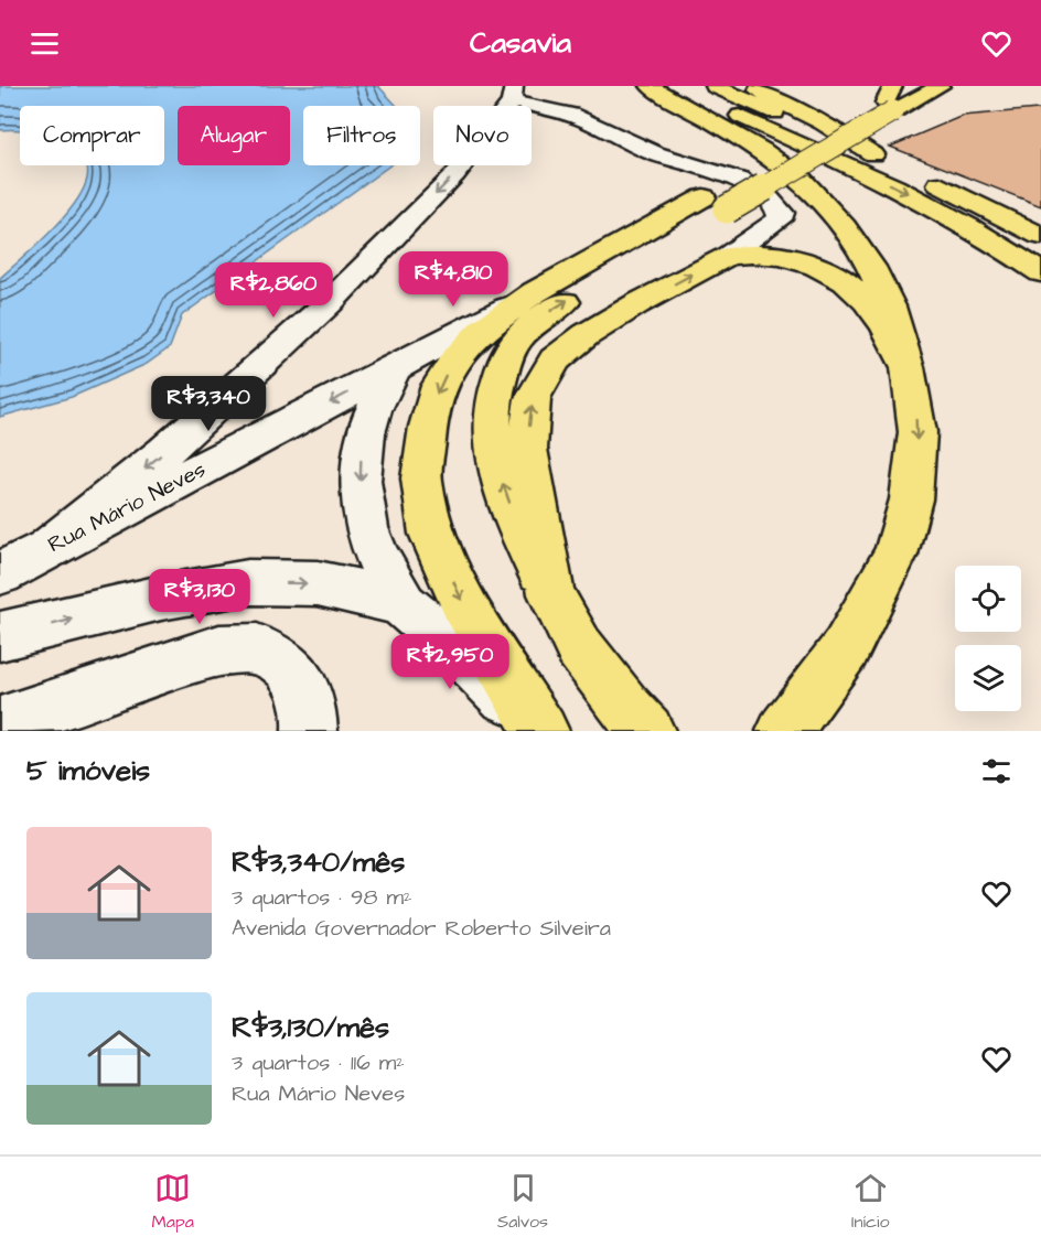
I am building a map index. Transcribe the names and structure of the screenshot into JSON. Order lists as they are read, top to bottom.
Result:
{
  "streets": {
    "street": ["Rua Mário Neves"]
  },
  "page": {
    "header": "Casavia",
    "chip": [
      "Comprar",
      "Alugar",
      "Filtros",
      "Novo"
    ],
    "price": [
      "R$4,810",
      "R$2,860",
      "R$3,340",
      "R$3,130",
      "R$2,950"
    ],
    "heading": "5 imóveis",
    "list": [
      {
        "name": "R$3,340/mês",
        "note": "3 quartos · 98 m² · Avenida Governador Roberto Silveira"
      },
      {
        "name": "R$3,130/mês",
        "note": "3 quartos · 116 m² · Rua Mário Neves"
      }
    ],
    "tabs": ["Mapa", "Salvos", "Início"]
  }
}
